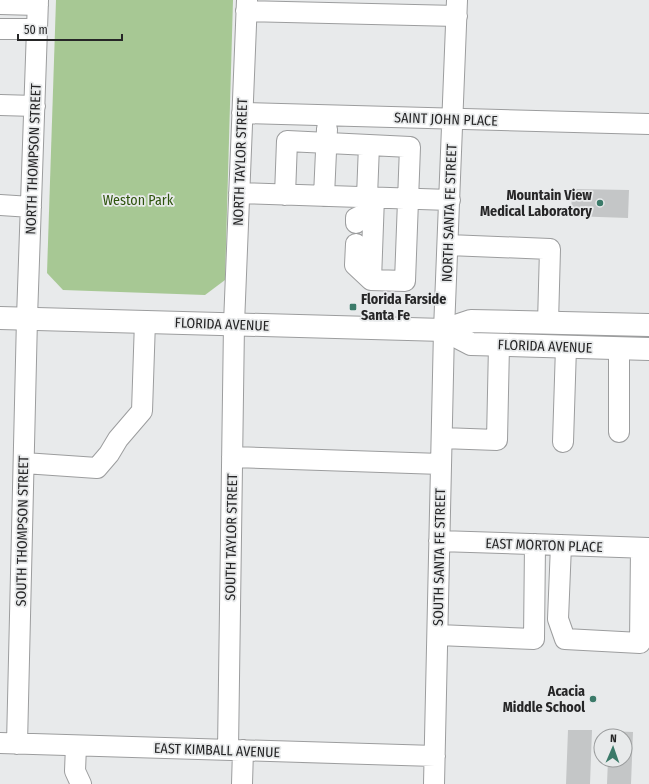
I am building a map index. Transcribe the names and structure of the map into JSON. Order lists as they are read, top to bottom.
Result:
{
  "streets": {
    "main road": ["FLORIDA AVENUE"],
    "street": [
      "SAINT JOHN PLACE",
      "NORTH THOMPSON STREET",
      "NORTH TAYLOR STREET",
      "NORTH SANTA FE STREET",
      "SOUTH THOMPSON STREET",
      "SOUTH TAYLOR STREET",
      "EAST MORTON PLACE",
      "SOUTH SANTA FE STREET",
      "EAST KIMBALL AVENUE"
    ]
  },
  "crossings": [
    ["SAINT JOHN PLACE", "NORTH TAYLOR STREET"],
    ["SAINT JOHN PLACE", "NORTH SANTA FE STREET"],
    ["NORTH THOMPSON STREET", "FLORIDA AVENUE"],
    ["NORTH THOMPSON STREET", "SOUTH THOMPSON STREET"],
    ["NORTH TAYLOR STREET", "FLORIDA AVENUE"],
    ["NORTH TAYLOR STREET", "SOUTH TAYLOR STREET"],
    ["NORTH SANTA FE STREET", "FLORIDA AVENUE"],
    ["NORTH SANTA FE STREET", "SOUTH SANTA FE STREET"],
    ["FLORIDA AVENUE", "SOUTH THOMPSON STREET"],
    ["FLORIDA AVENUE", "SOUTH TAYLOR STREET"],
    ["FLORIDA AVENUE", "SOUTH SANTA FE STREET"],
    ["SOUTH THOMPSON STREET", "EAST KIMBALL AVENUE"],
    ["SOUTH TAYLOR STREET", "EAST KIMBALL AVENUE"],
    ["EAST MORTON PLACE", "SOUTH SANTA FE STREET"],
    ["SOUTH SANTA FE STREET", "EAST KIMBALL AVENUE"]
  ],
  "parks": ["Weston Park"],
  "places": {
    "other": ["Mountain View Medical Laboratory", "Acacia Middle School"],
    "transit": ["Florida Farside Santa Fe"]
  },
  "scale_bar": "50 m",
  "north": "top"
}
